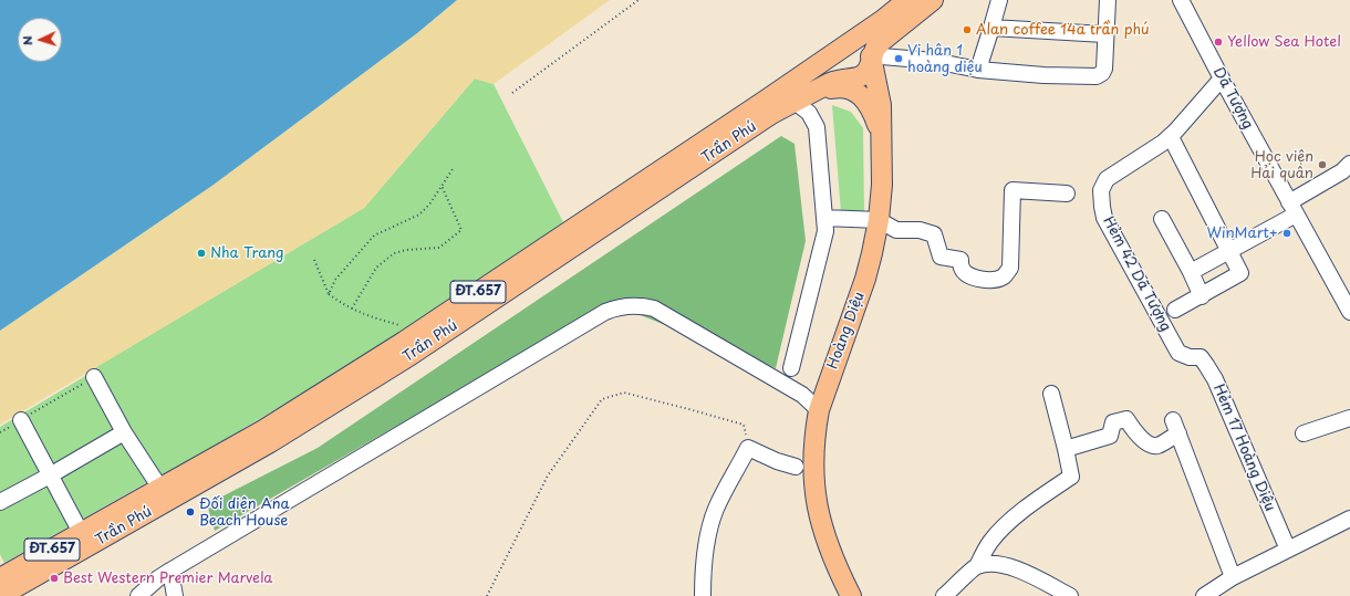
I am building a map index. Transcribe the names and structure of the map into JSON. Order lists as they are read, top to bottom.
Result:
{
  "streets": {
    "main road": ["Trần Phú", "ĐT.657", "Hoàng Diệu"],
    "street": ["Dã Tượng", "Hẻm 42 Dã Tượng", "Hẻm 17 Hoàng Diệu"]
  },
  "crossings": [
    ["Dã Tượng", "Hẻm 42 Dã Tượng"],
    ["Trần Phú", "ĐT.657"],
    ["Trần Phú", "Hoàng Diệu"],
    ["Hẻm 42 Dã Tượng", "Hẻm 17 Hoàng Diệu"],
    ["ĐT.657", "Hoàng Diệu"]
  ],
  "places": [
    "Alan coffee 14a trần phú",
    "Yellow Sea Hotel",
    "Vi hân 1 hoàng diệu",
    "Học viện Hải quân",
    "WinMart+",
    "Nha Trang",
    "Đối diện Ana Beach House",
    "Best Western Premier Marvela"
  ],
  "north": "left"
}
